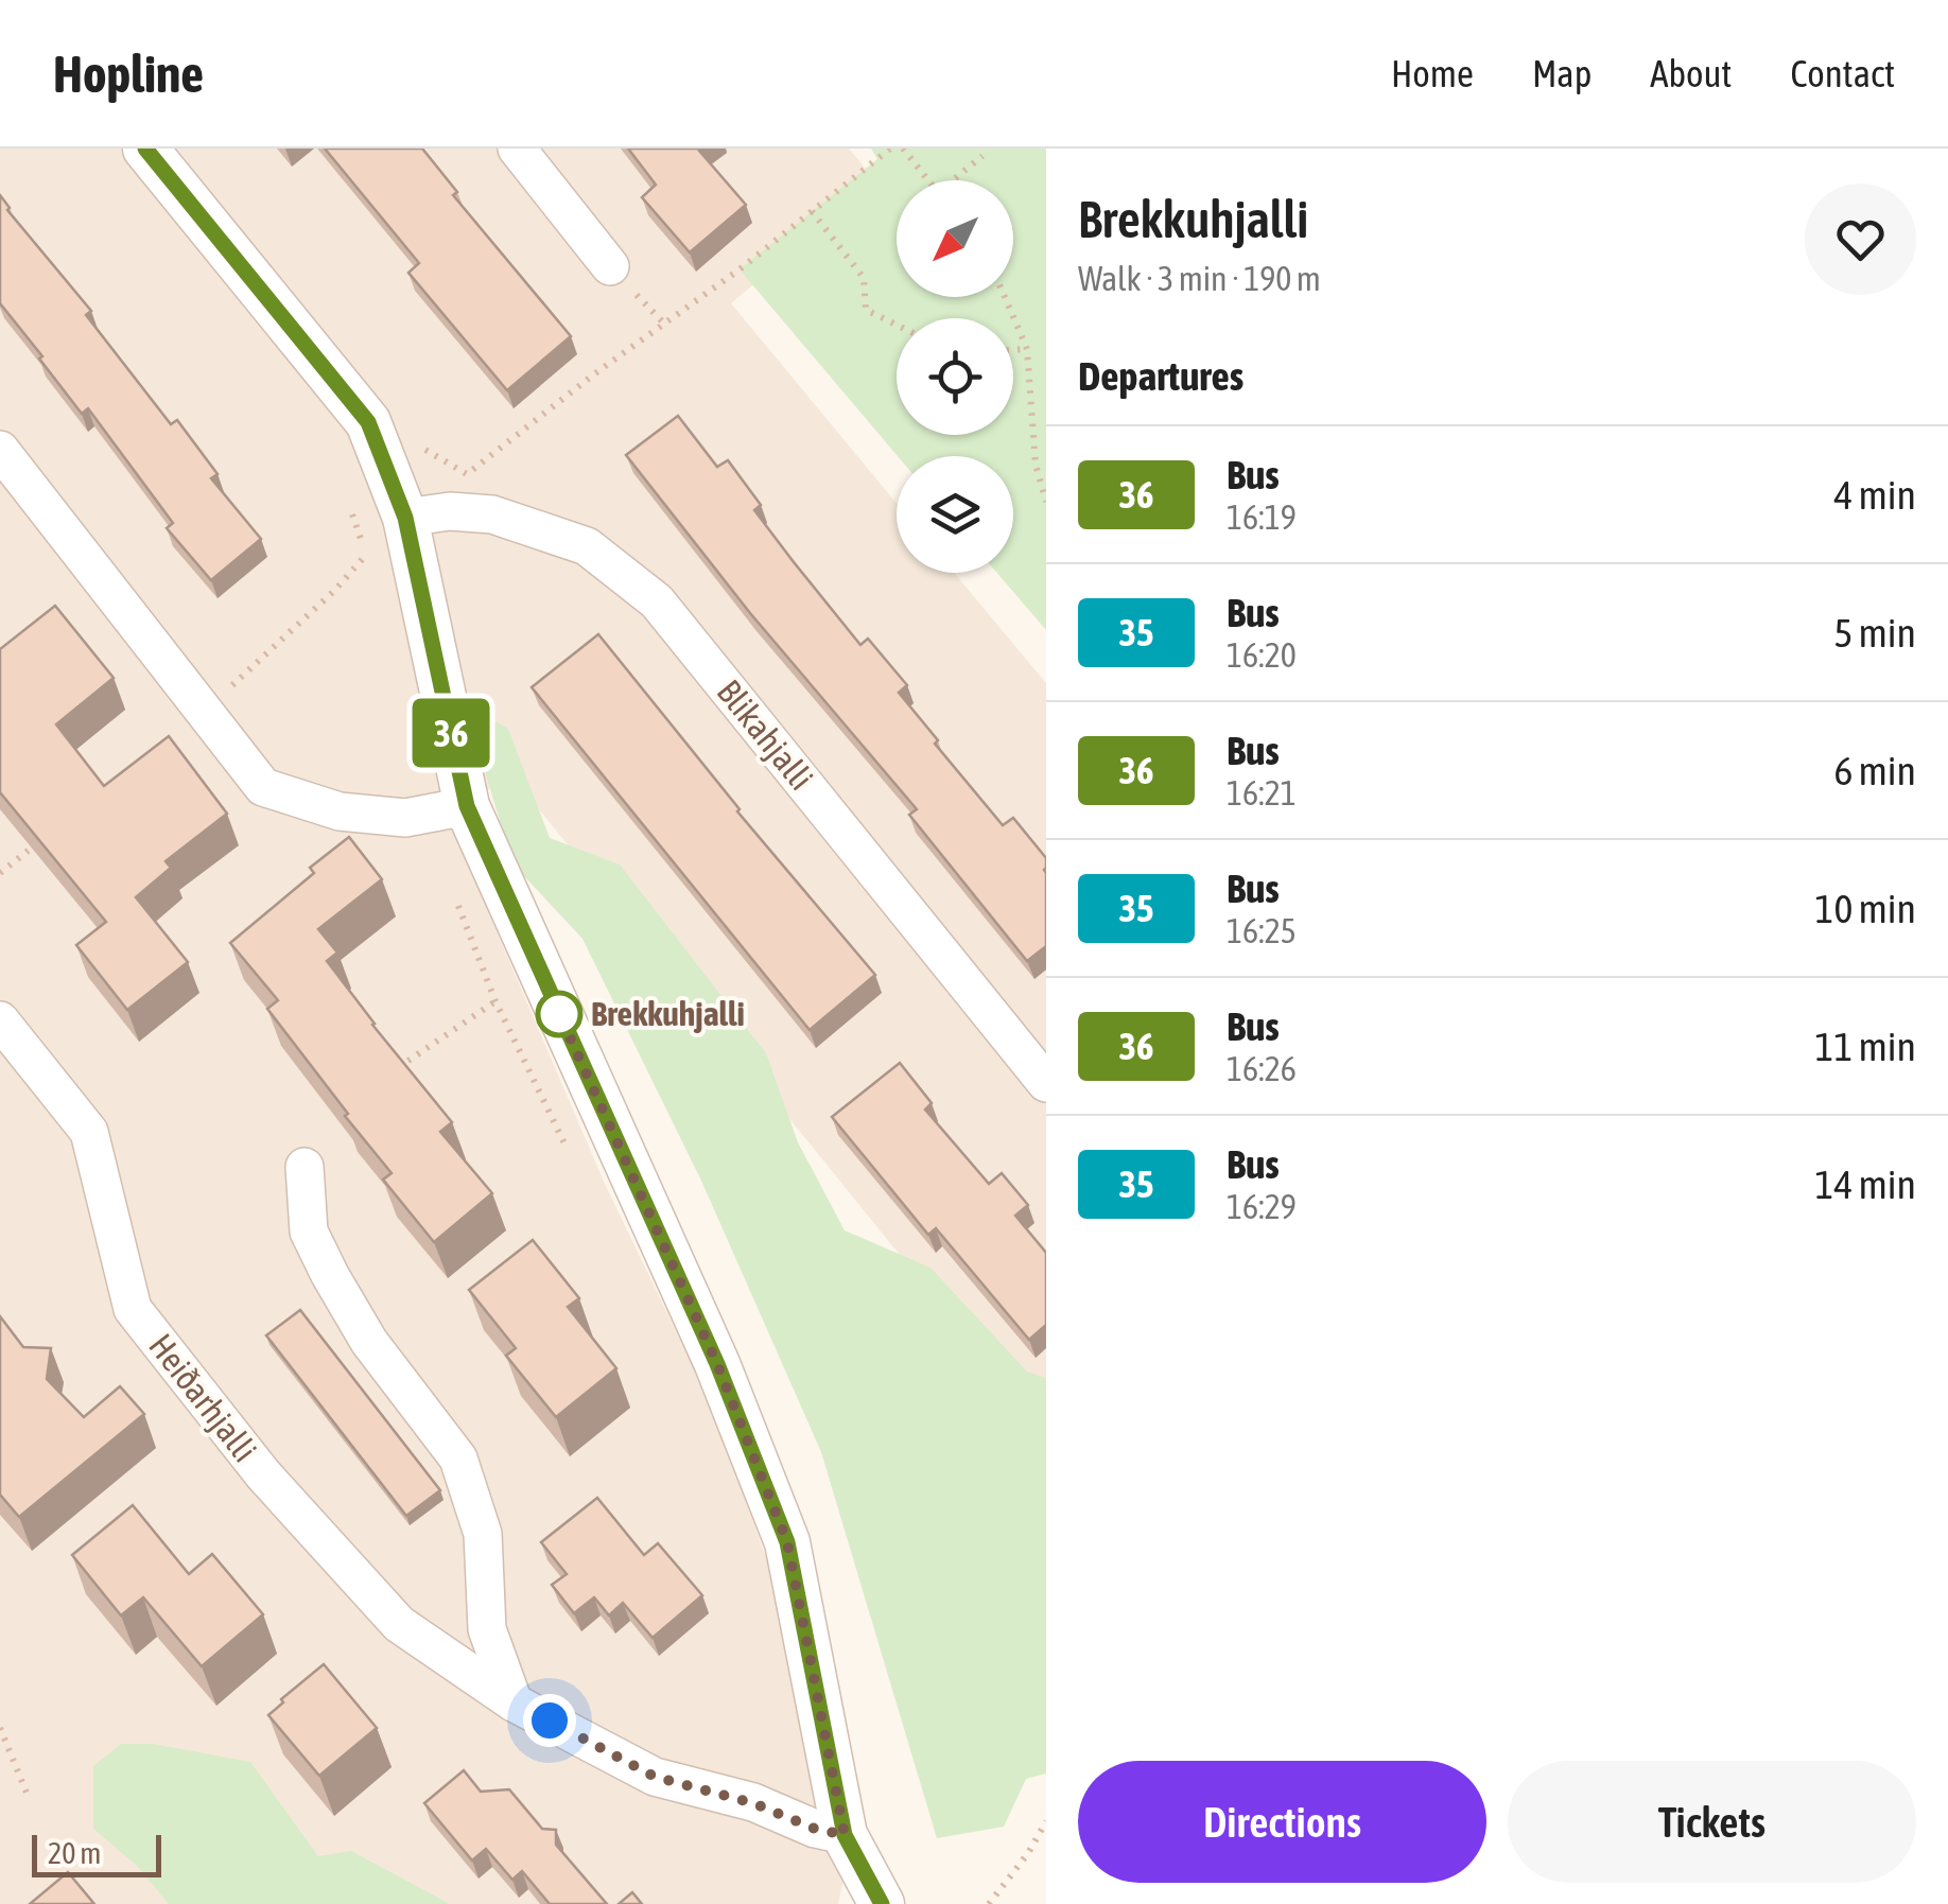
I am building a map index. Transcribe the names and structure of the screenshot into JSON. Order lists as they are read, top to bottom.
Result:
{
  "streets": {
    "street": ["Blikahjalli", "Heiðarhjalli"]
  },
  "places": ["Brekkuhjalli"],
  "lines": ["bus line 36"],
  "scale_bar": "20 m",
  "north": "bottom left",
  "page": {
    "header": "Hopline",
    "nav": [
      "Home",
      "Map",
      "About",
      "Contact"
    ],
    "on_map": "36",
    "heading": [
      ["Brekkuhjalli", "Walk · 3 min · 190 m"],
      "Departures"
    ],
    "list": [
      {
        "mark": "36",
        "name": "Bus",
        "note": "16:19",
        "value": "4 min"
      },
      {
        "mark": "35",
        "name": "Bus",
        "note": "16:20",
        "value": "5 min"
      },
      {
        "mark": "36",
        "name": "Bus",
        "note": "16:21",
        "value": "6 min"
      },
      {
        "mark": "35",
        "name": "Bus",
        "note": "16:25",
        "value": "10 min"
      },
      {
        "mark": "36",
        "name": "Bus",
        "note": "16:26",
        "value": "11 min"
      },
      {
        "mark": "35",
        "name": "Bus",
        "note": "16:29",
        "value": "14 min"
      }
    ],
    "buttons": ["Directions", "Tickets"],
    "scale": "20 m"
  }
}
